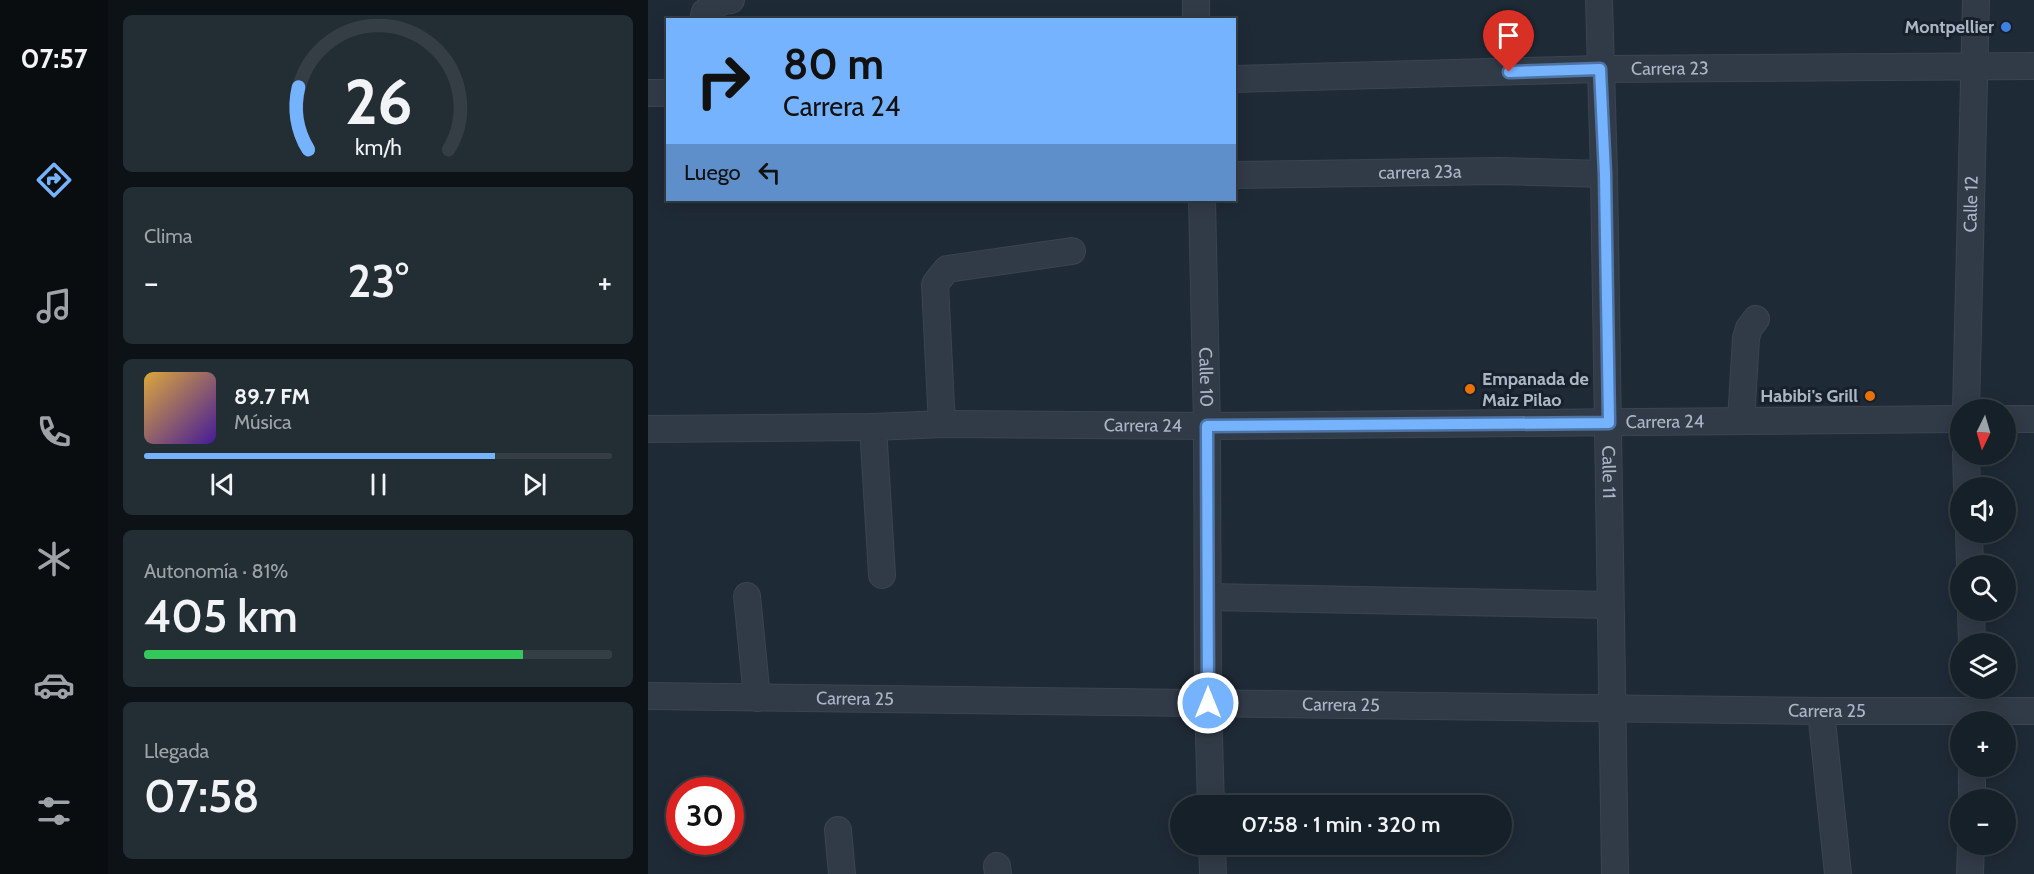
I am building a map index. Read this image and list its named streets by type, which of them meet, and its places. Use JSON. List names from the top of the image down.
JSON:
{
  "streets": {
    "street": [
      "Carrera 23",
      "carrera 23a",
      "Calle 12",
      "Calle 10",
      "Carrera 24",
      "Calle 11",
      "Carrera 25"
    ]
  },
  "crossings": [
    ["Carrera 23", "Calle 12"],
    ["Carrera 23", "Calle 11"],
    ["carrera 23a", "Calle 11"],
    ["Calle 10", "Carrera 24"],
    ["Calle 10", "Carrera 25"],
    ["Carrera 24", "Calle 11"],
    ["Calle 11", "Carrera 25"]
  ],
  "places": ["Montpellier", "Empanada de Maiz Pilao", "Habibi's Grill"],
  "north": "bottom",
  "page": {
    "tabs": "07:57",
    "turn": ["80 m", "Carrera 24"],
    "then": "Luego",
    "tile": [
      "Clima",
      ["Autonomía · 81%", "405 km"],
      ["Llegada", "07:58"]
    ],
    "heat": ["−", "23°", "+"],
    "song": ["89.7 FM", "Música"],
    "map_buttons": ["+", "−"],
    "limit": "30",
    "trip": "07:58 · 1 min · 320 m",
    "gauge": ["26", "km/h"]
  }
}
